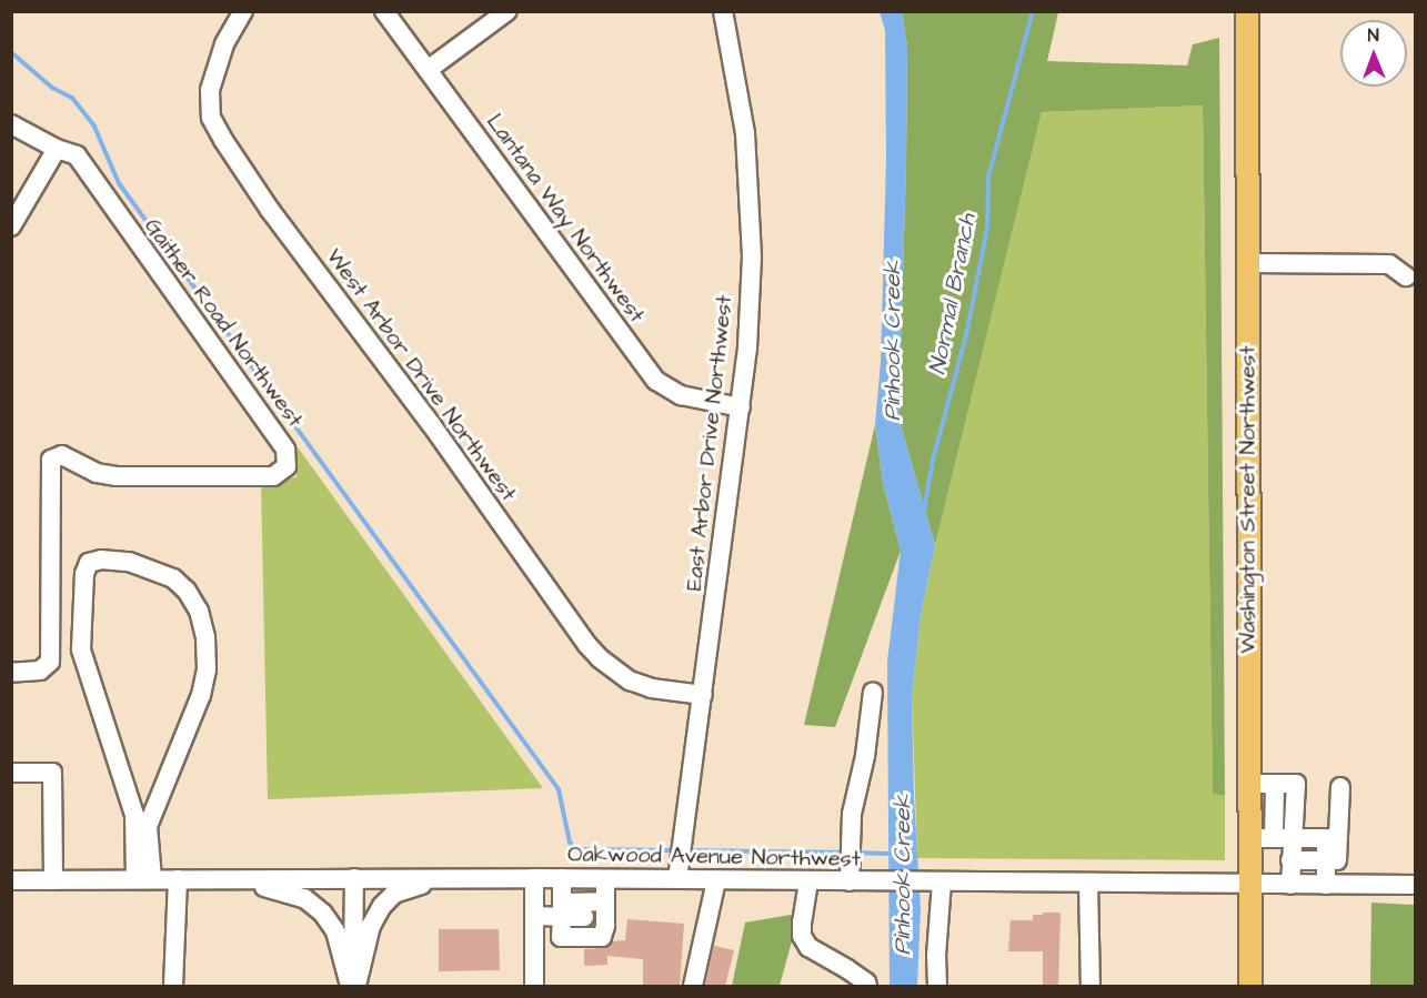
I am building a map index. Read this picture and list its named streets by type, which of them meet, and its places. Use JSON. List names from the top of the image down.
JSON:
{
  "streets": {
    "main road": ["Washington Street Northwest"],
    "street": [
      "Lantana Way Northwest",
      "Gaither Road Northwest",
      "West Arbor Drive Northwest",
      "East Arbor Drive Northwest",
      "Oakwood Avenue Northwest"
    ]
  },
  "crossings": [
    ["Lantana Way Northwest", "East Arbor Drive Northwest"],
    ["West Arbor Drive Northwest", "East Arbor Drive Northwest"],
    ["East Arbor Drive Northwest", "Oakwood Avenue Northwest"],
    ["Washington Street Northwest", "Oakwood Avenue Northwest"]
  ],
  "water": ["Normal Branch", "Pinhook Creek"],
  "north": "top"
}
